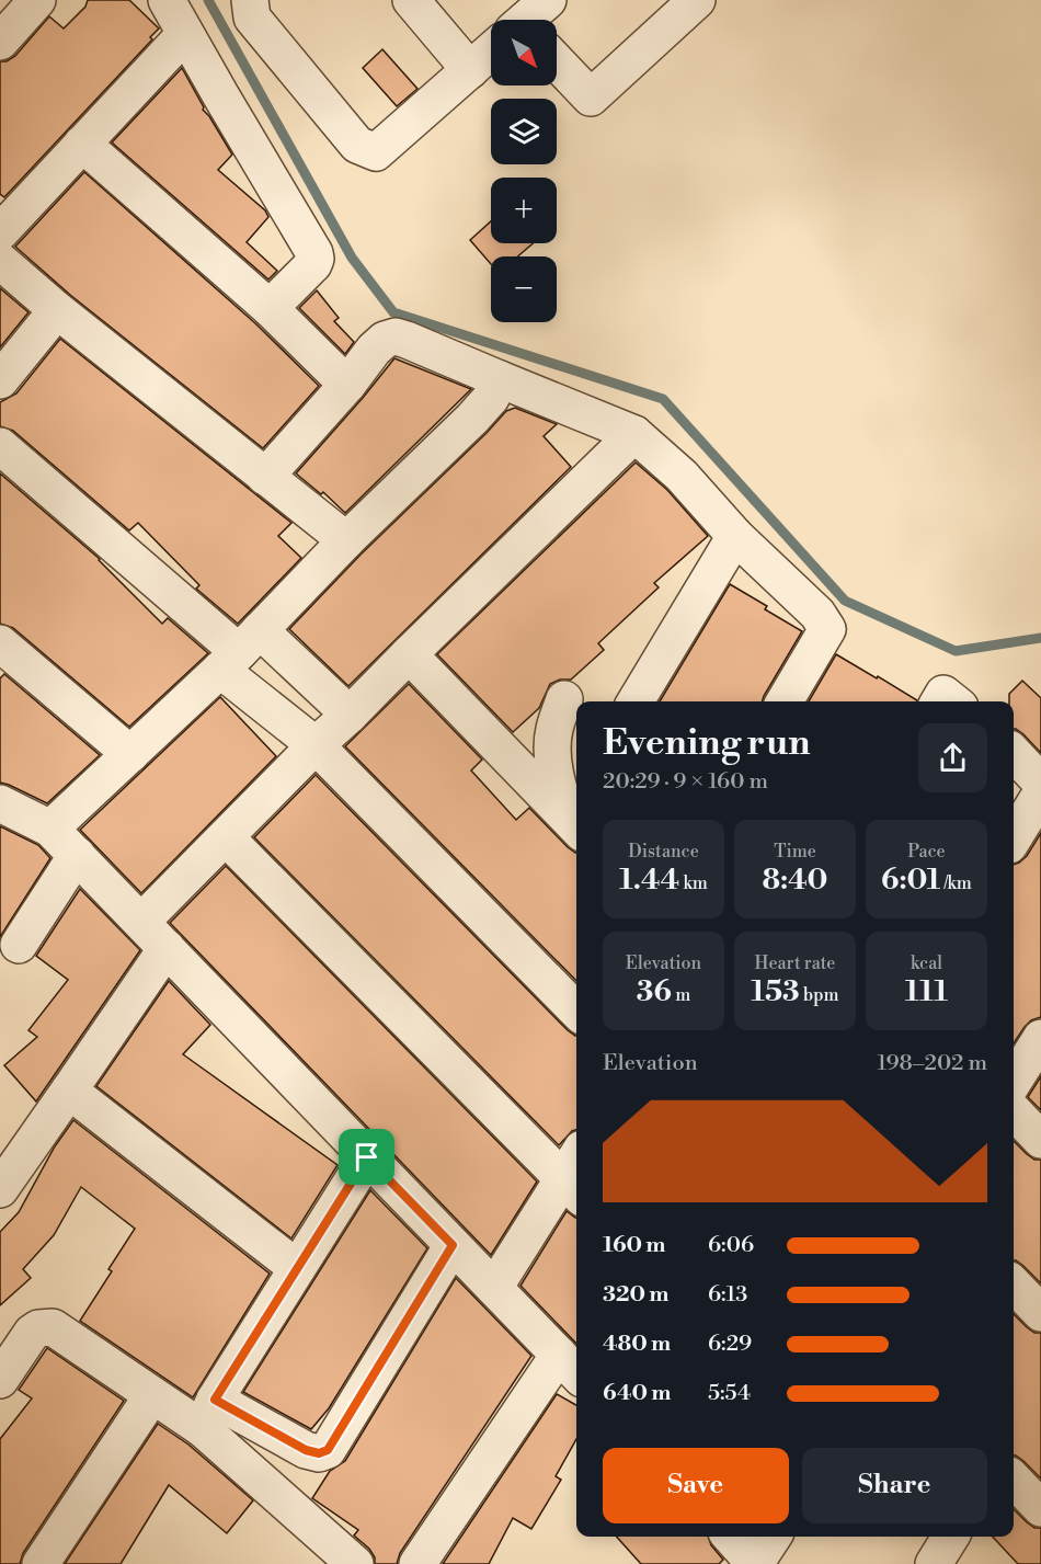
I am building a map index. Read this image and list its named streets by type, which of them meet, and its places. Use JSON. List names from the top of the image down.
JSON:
{
  "north": "bottom right",
  "page": {
    "map_buttons": ["+", "−"],
    "heading": ["Evening run", "20:29 · 9 × 160 m"],
    "stats": [
      ["Distance", "1.44 km"],
      ["Time", "8:40"],
      ["Pace", "6:01 /km"],
      ["Elevation", "36 m"],
      ["Heart rate", "153 bpm"],
      ["kcal", "111"]
    ],
    "chart": ["Elevation", "198–202 m"],
    "list": [
      {
        "name": "160 m",
        "note": "6:06"
      },
      {
        "name": "320 m",
        "note": "6:13"
      },
      {
        "name": "480 m",
        "note": "6:29"
      },
      {
        "name": "640 m",
        "note": "5:54"
      }
    ],
    "buttons": ["Save", "Share"]
  }
}
